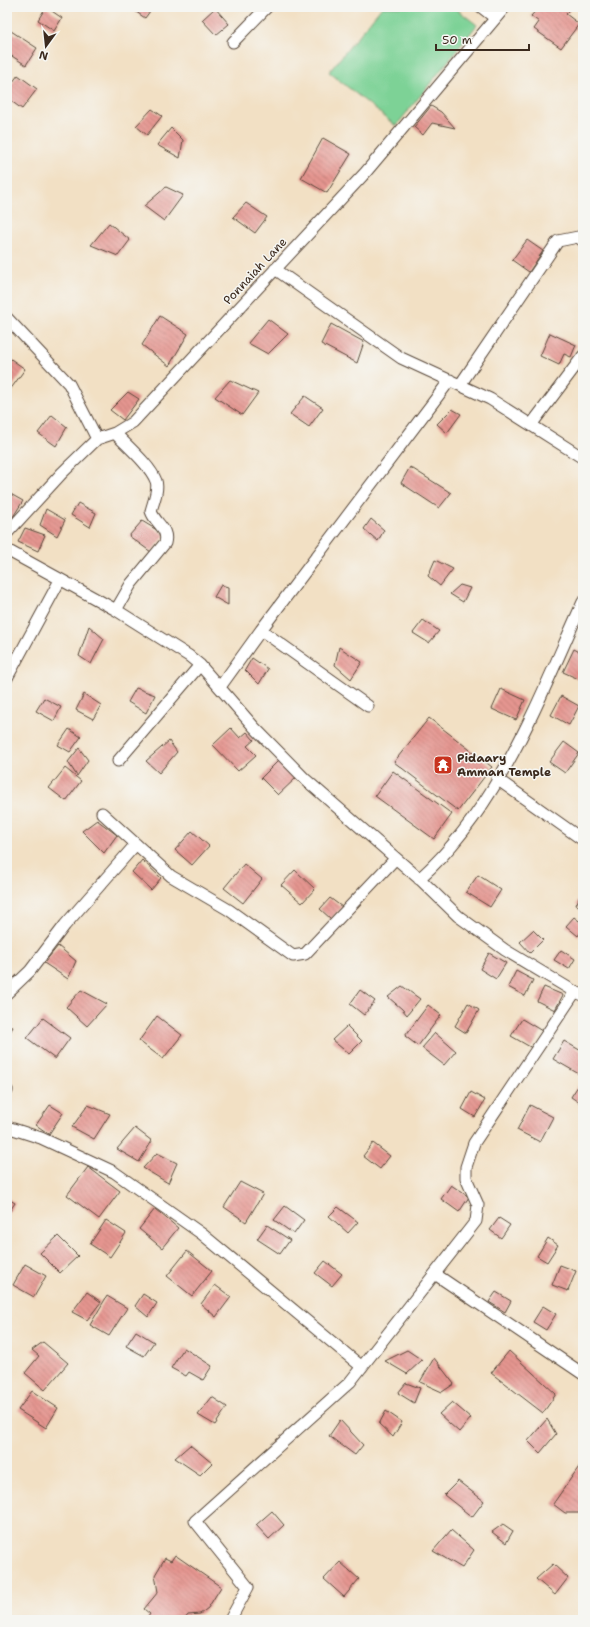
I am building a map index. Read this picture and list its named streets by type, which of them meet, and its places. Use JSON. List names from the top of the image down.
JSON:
{
  "streets": {
    "street": ["Ponnaiah Lane"]
  },
  "places": {
    "temple": ["Pidaary Amman Temple"]
  },
  "scale_bar": "50 m",
  "north": "bottom"
}
